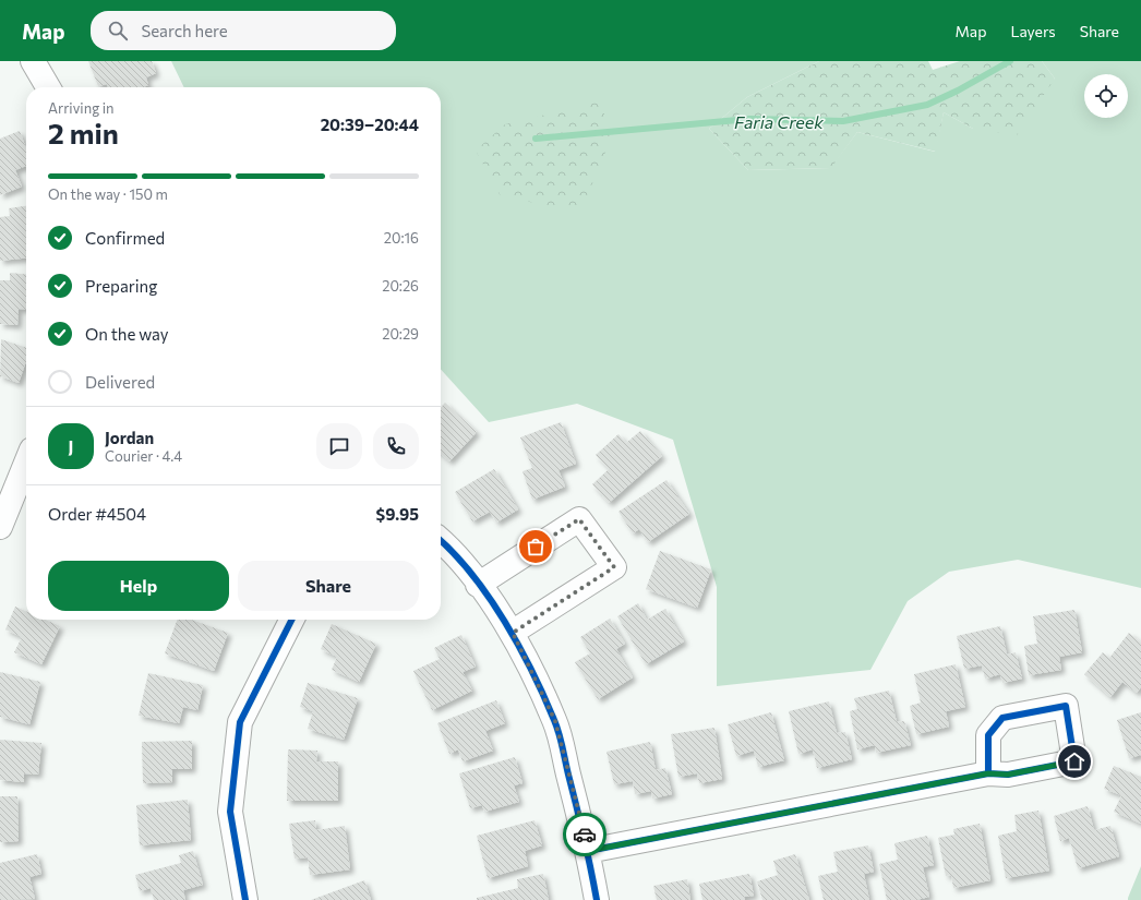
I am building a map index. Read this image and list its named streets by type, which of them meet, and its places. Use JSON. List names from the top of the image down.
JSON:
{
  "water": ["Faria Creek"],
  "page": {
    "header": "Map",
    "search": "Search here",
    "nav": ["Map", "Layers", "Share"],
    "heading": ["2 min", "Arriving in", "20:39–20:44"],
    "panel": [
      "Jordan",
      "Courier · 4.4",
      "Order #4504",
      "$9.95"
    ],
    "bar": "On the way · 150 m",
    "list": [
      ["Confirmed", "20:16"],
      ["Preparing", "20:26"],
      ["On the way", "20:29"],
      "Delivered"
    ],
    "round": "J",
    "buttons": ["Help", "Share"]
  }
}
